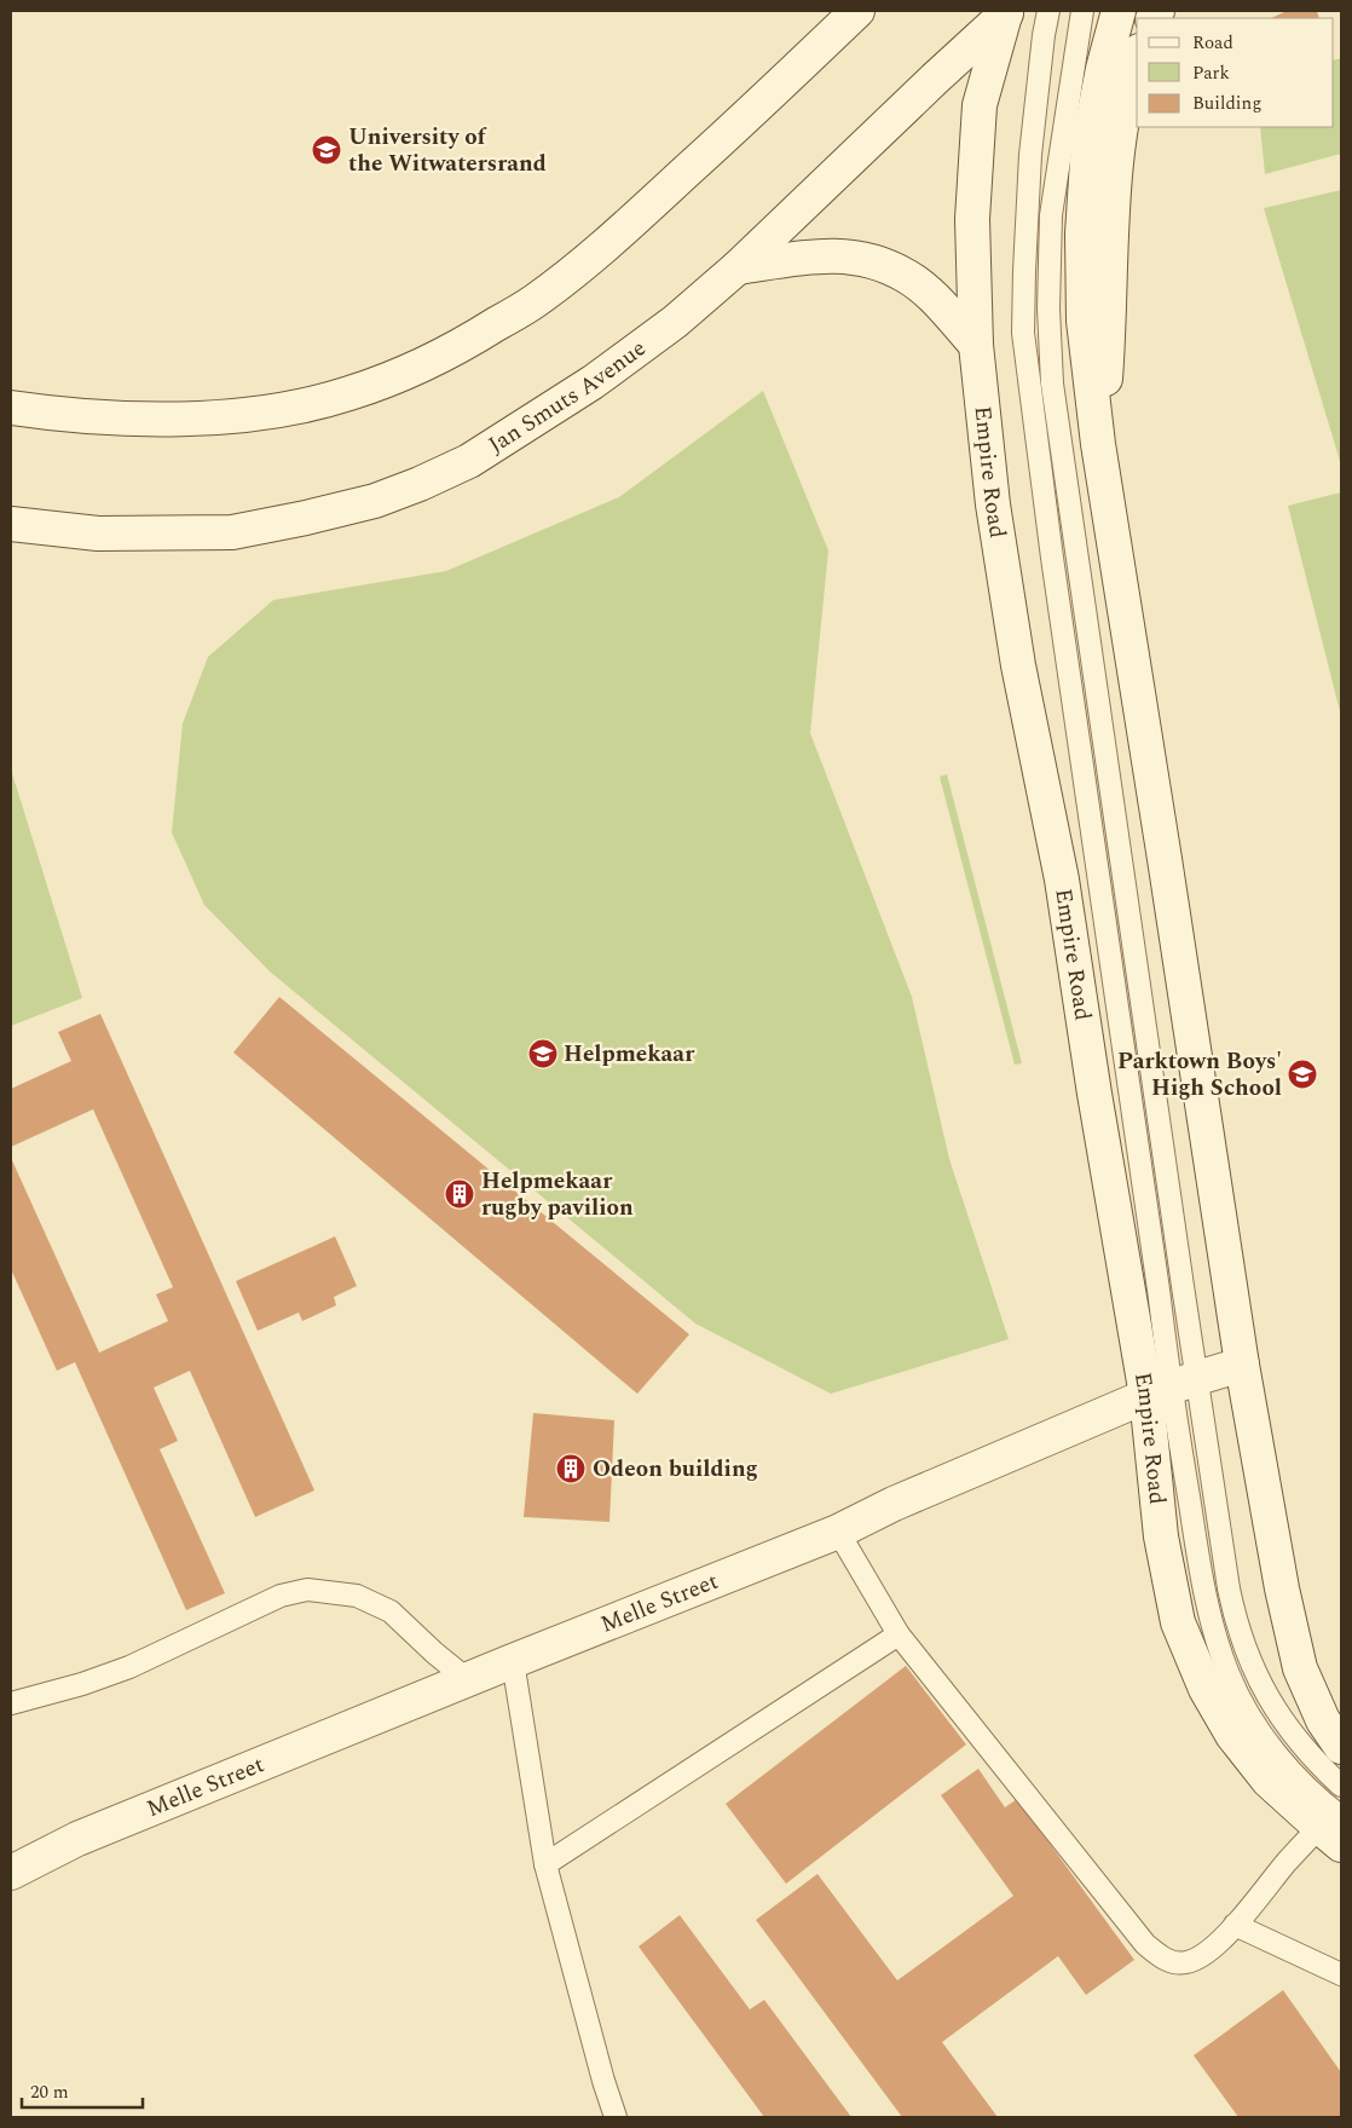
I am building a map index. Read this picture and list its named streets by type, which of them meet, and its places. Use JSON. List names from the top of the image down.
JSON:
{
  "streets": {
    "main road": ["Jan Smuts Avenue", "Empire Road", "Melle Street"]
  },
  "crossings": [
    ["Jan Smuts Avenue", "Empire Road"],
    ["Empire Road", "Melle Street"]
  ],
  "places": {
    "school or university": ["University of the Witwatersrand", "Helpmekaar", "Parktown Boys' High School"],
    "building": ["Helpmekaar rugby pavilion", "Odeon building"]
  },
  "legend": ["Road", "Park", "Building"],
  "scale_bar": "20 m"
}
